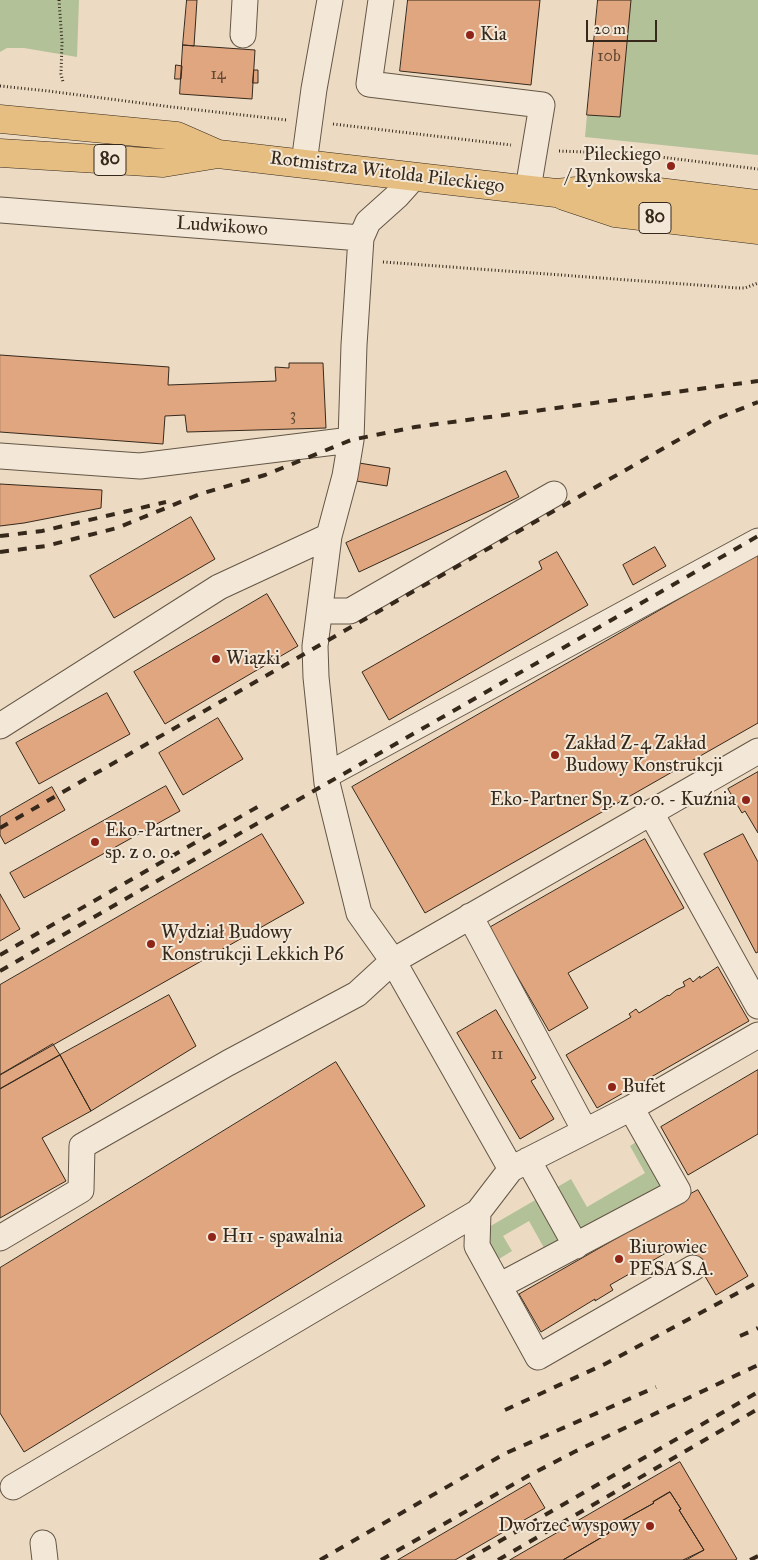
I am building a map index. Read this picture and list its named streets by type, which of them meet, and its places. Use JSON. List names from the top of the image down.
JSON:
{
  "streets": {
    "main road": ["80", "Rotmistrza Witolda Pileckiego"],
    "street": ["Ludwikowo"]
  },
  "places": [
    "Kia",
    "Pileckiego / Rynkowska",
    "Wiązki",
    "Zakład Z-4 Zakład Budowy Konstrukcji",
    "Eko-Partner Sp. z o. o. - Kuźnia",
    "Eko-Partner sp. z o. o.",
    "Wydział Budowy Konstrukcji Lekkich P6",
    "Bufet",
    "H11 - spawalnia",
    "Biurowiec PESA S.A.",
    "Dworzec wyspowy"
  ],
  "house_numbers": [
    "10b",
    "14",
    "3",
    "11"
  ],
  "scale_bar": "20 m"
}
